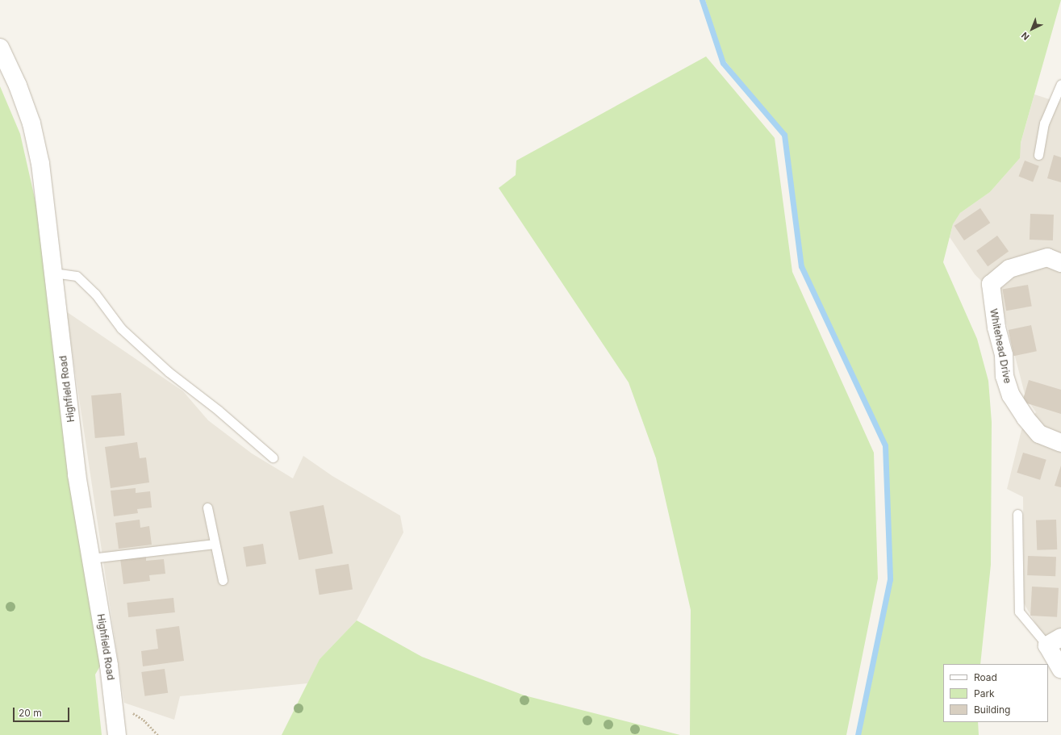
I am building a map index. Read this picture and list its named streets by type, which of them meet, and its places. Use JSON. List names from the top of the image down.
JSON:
{
  "streets": {
    "street": ["Whitehead Drive", "Highfield Road"]
  },
  "legend": ["Road", "Park", "Building"],
  "scale_bar": "20 m",
  "north": "bottom left"
}
